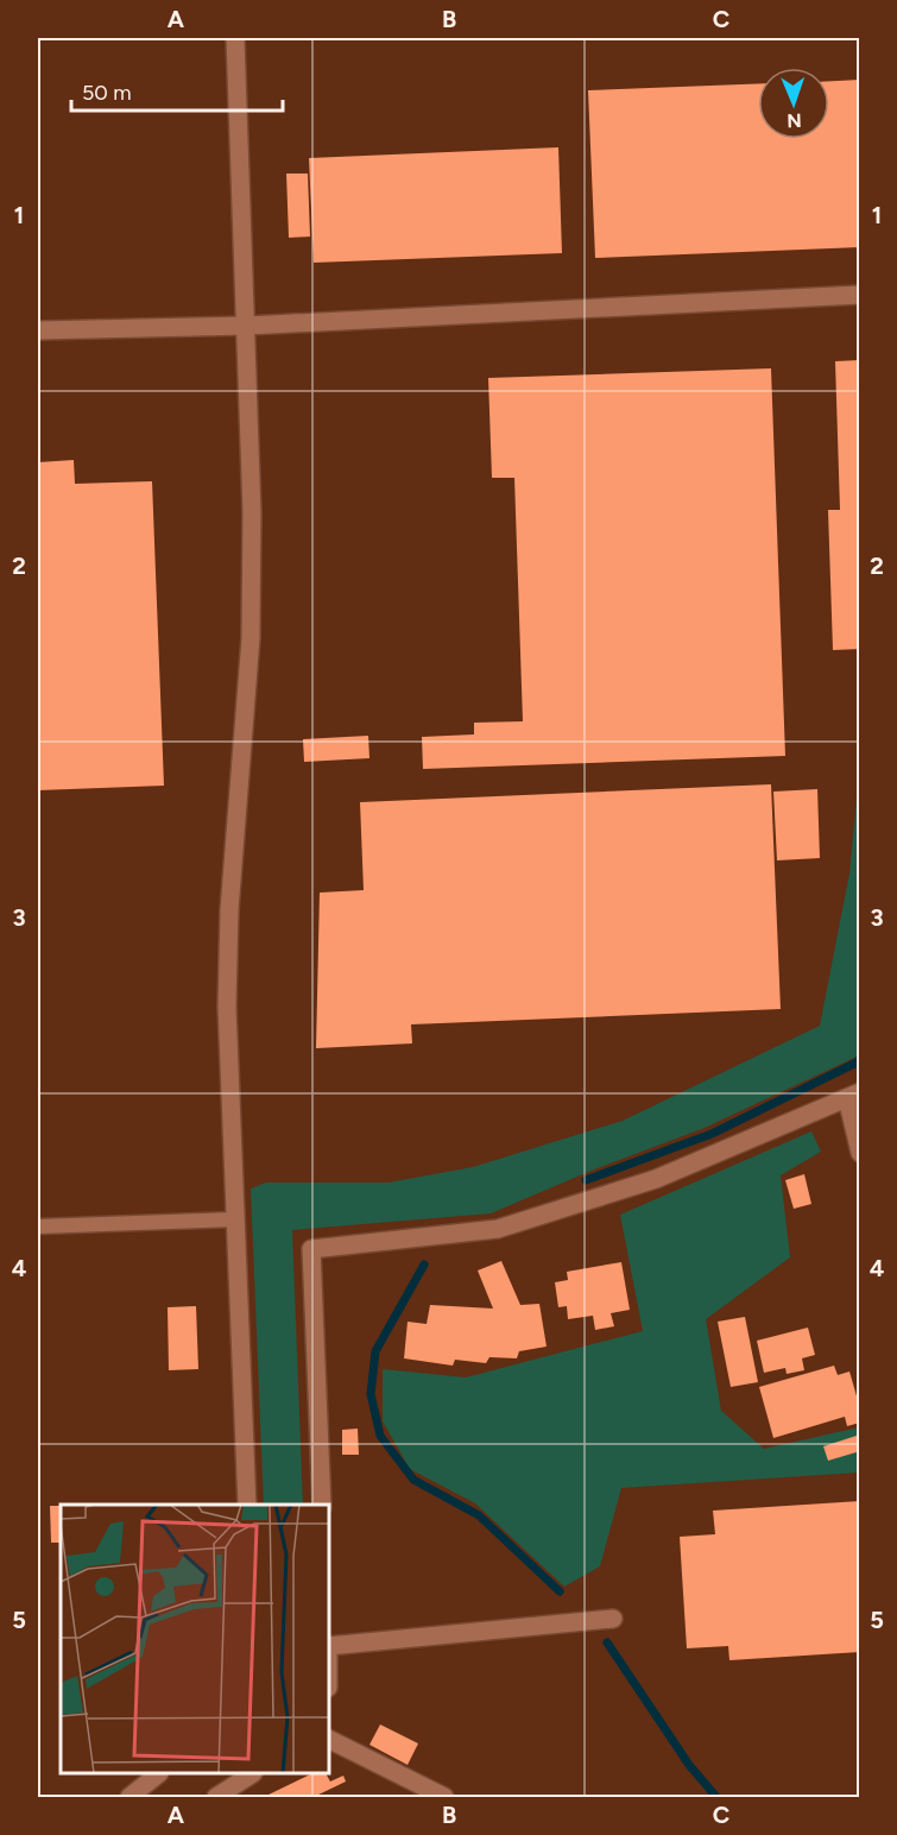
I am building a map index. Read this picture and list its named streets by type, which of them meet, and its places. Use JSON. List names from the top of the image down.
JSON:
{
  "scale_bar": "50 m",
  "north": "bottom",
  "grid": {
    "columns": ["A", "B", "C"],
    "rows": [
      "1",
      "2",
      "3",
      "4",
      "5"
    ]
  }
}
